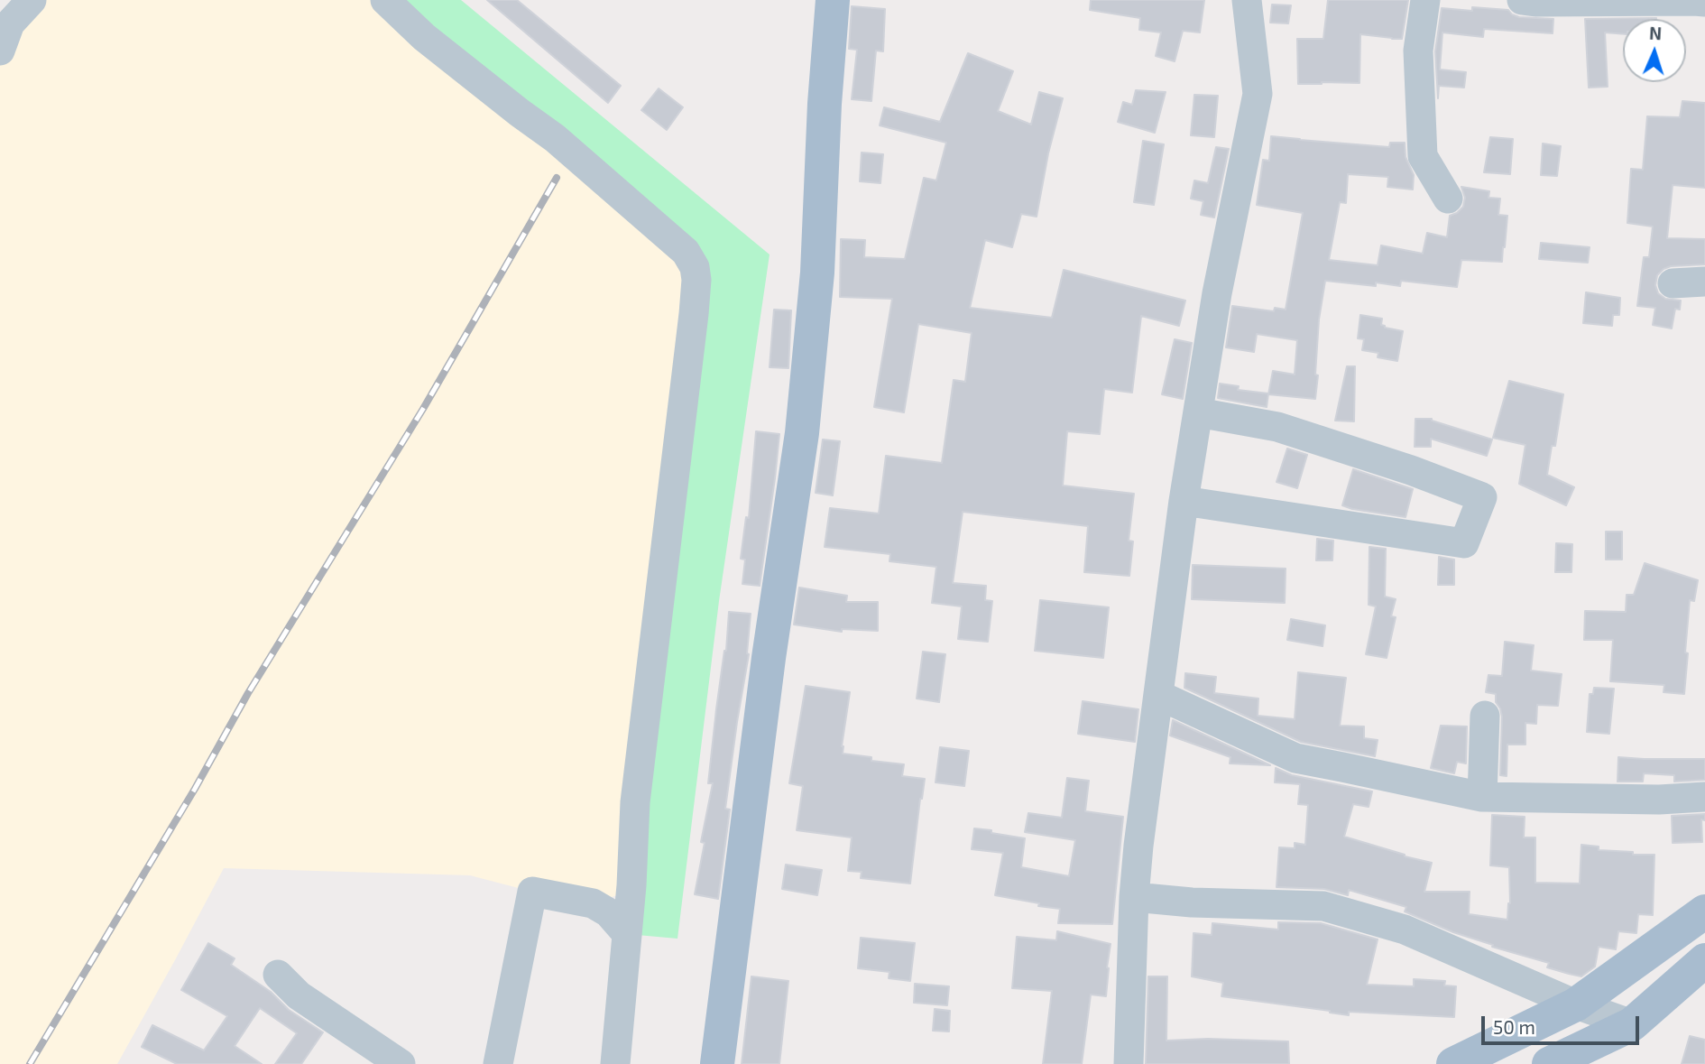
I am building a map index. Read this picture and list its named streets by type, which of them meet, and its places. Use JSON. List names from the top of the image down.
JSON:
{
  "scale_bar": "50 m",
  "north": "top"
}
